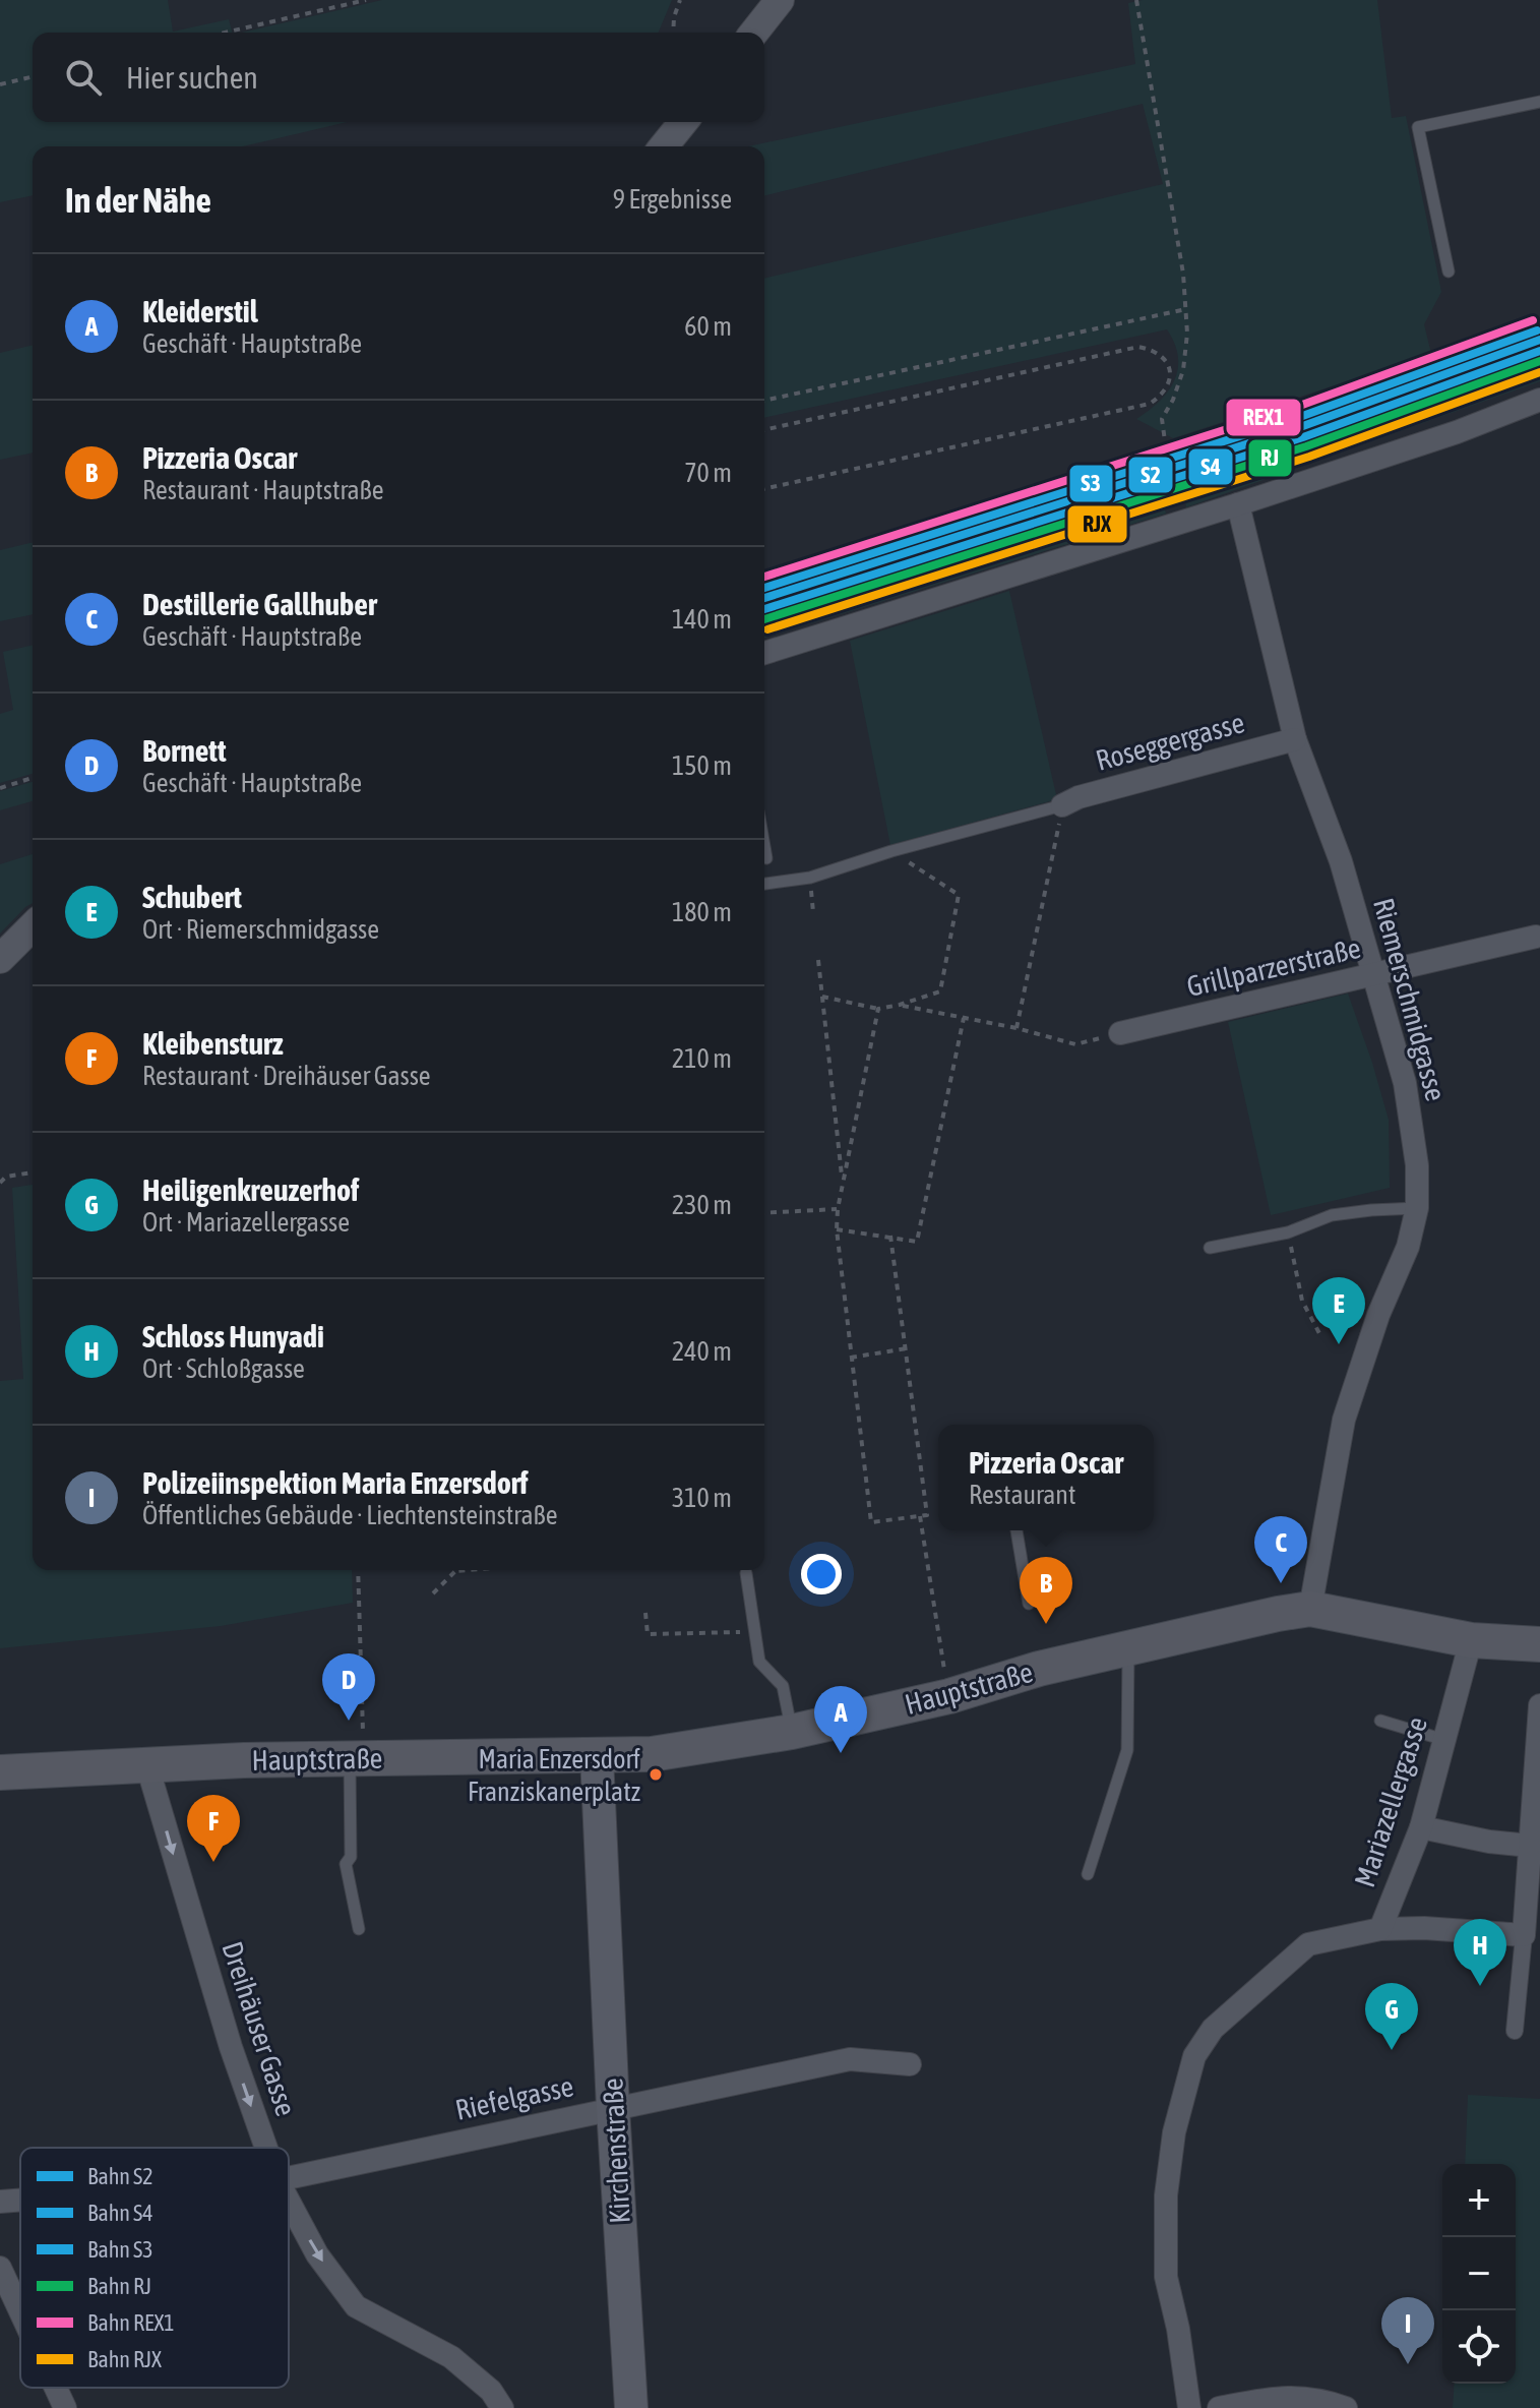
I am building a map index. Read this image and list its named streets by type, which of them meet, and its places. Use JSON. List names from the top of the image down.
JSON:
{
  "streets": {
    "main road": ["Hauptstraße", "Kirchenstraße"],
    "street": [
      "Roseggergasse",
      "Grillparzerstraße",
      "Riemerschmidgasse",
      "Mariazellergasse",
      "Dreihäuser Gasse",
      "Riefelgasse"
    ]
  },
  "crossings": [
    ["Roseggergasse", "Riemerschmidgasse"],
    ["Grillparzerstraße", "Riemerschmidgasse"],
    ["Riemerschmidgasse", "Hauptstraße"],
    ["Hauptstraße", "Mariazellergasse"],
    ["Hauptstraße", "Dreihäuser Gasse"],
    ["Hauptstraße", "Kirchenstraße"],
    ["Riefelgasse", "Kirchenstraße"]
  ],
  "one_way": ["Dreihäuser Gasse"],
  "places": ["Maria Enzersdorf Franziskanerplatz"],
  "lines": [
    "rail line REX1",
    "rail line S3",
    "rail line S2",
    "rail line S4",
    "rail line RJ",
    "rail line RJX"
  ],
  "legend": [
    "Bahn S2",
    "Bahn S4",
    "Bahn S3",
    "Bahn RJ",
    "Bahn REX1",
    "Bahn RJX"
  ],
  "page": {
    "search": "Hier suchen",
    "heading": ["In der Nähe", "9 Ergebnisse"],
    "list": [
      {
        "mark": "A",
        "name": "Kleiderstil",
        "note": "Geschäft · Hauptstraße",
        "value": "60 m"
      },
      {
        "mark": "B",
        "name": "Pizzeria Oscar",
        "note": "Restaurant · Hauptstraße",
        "value": "70 m"
      },
      {
        "mark": "C",
        "name": "Destillerie Gallhuber",
        "note": "Geschäft · Hauptstraße",
        "value": "140 m"
      },
      {
        "mark": "D",
        "name": "Bornett",
        "note": "Geschäft · Hauptstraße",
        "value": "150 m"
      },
      {
        "mark": "E",
        "name": "Schubert",
        "note": "Ort · Riemerschmidgasse",
        "value": "180 m"
      },
      {
        "mark": "F",
        "name": "Kleibensturz",
        "note": "Restaurant · Dreihäuser Gasse",
        "value": "210 m"
      },
      {
        "mark": "G",
        "name": "Heiligenkreuzerhof",
        "note": "Ort · Mariazellergasse",
        "value": "230 m"
      },
      {
        "mark": "H",
        "name": "Schloss Hunyadi",
        "note": "Ort · Schloßgasse",
        "value": "240 m"
      },
      {
        "mark": "I",
        "name": "Polizeiinspektion Maria Enzersdorf",
        "note": "Öffentliches Gebäude · Liechtensteinstraße",
        "value": "310 m"
      }
    ],
    "pins": [
      "E",
      "C",
      "B",
      "D",
      "A",
      "F",
      "H",
      "G",
      "I"
    ],
    "popup": ["Pizzeria Oscar", "Restaurant"],
    "map_buttons": ["+", "−"]
  }
}
